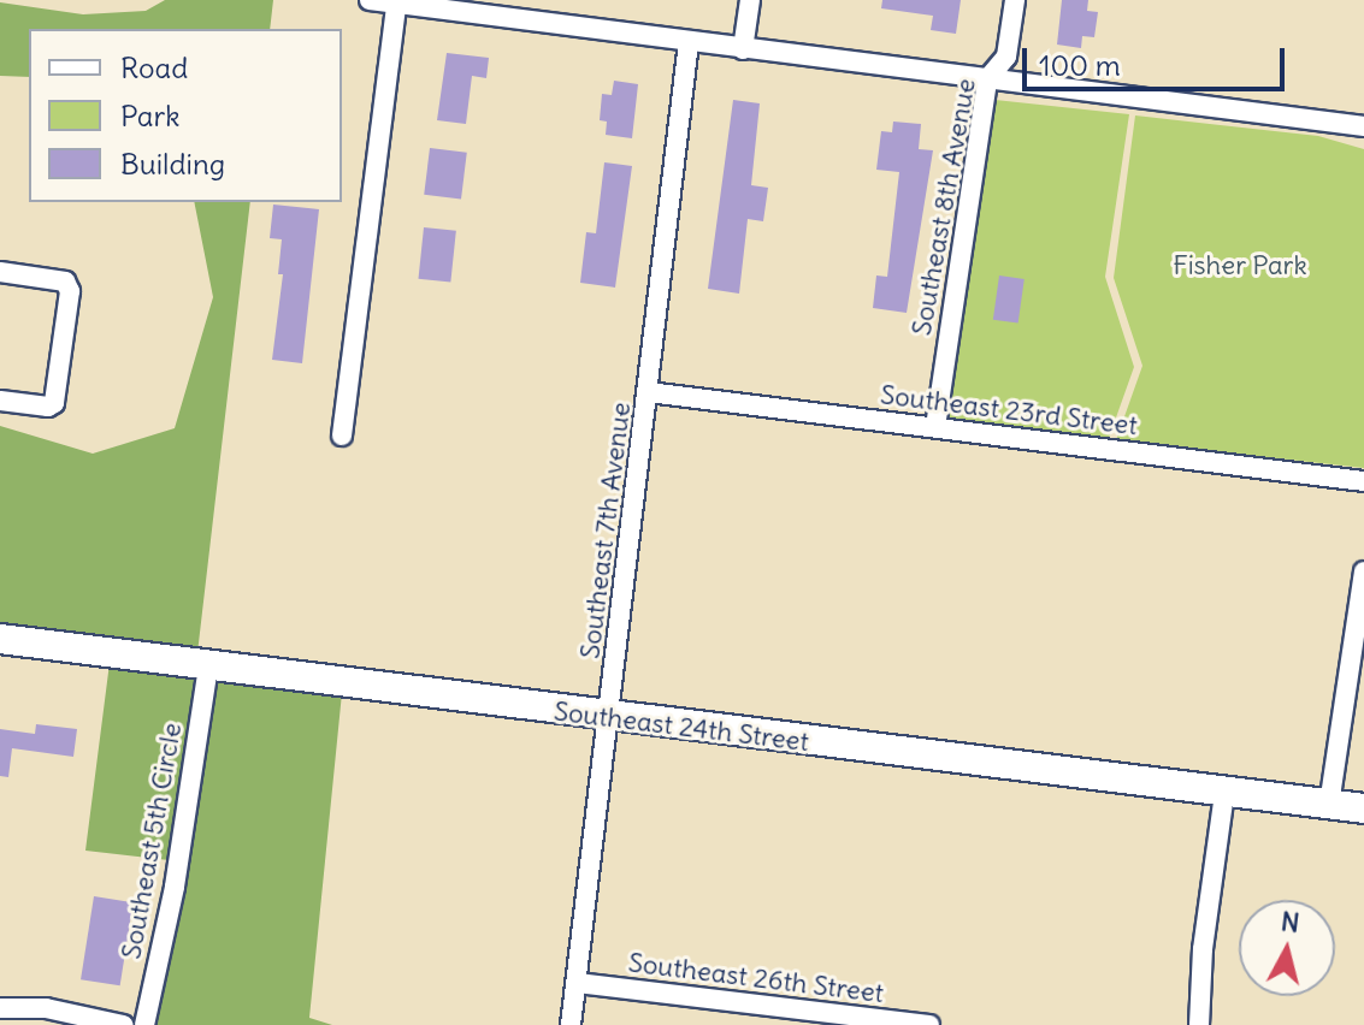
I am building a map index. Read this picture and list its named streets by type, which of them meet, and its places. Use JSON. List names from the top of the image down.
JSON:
{
  "streets": {
    "street": [
      "Southeast 8th Avenue",
      "Southeast 23rd Street",
      "Southeast 7th Avenue",
      "Southeast 24th Street",
      "Southeast 5th Circle",
      "Southeast 26th Street"
    ]
  },
  "crossings": [
    ["Southeast 8th Avenue", "Southeast 23rd Street"],
    ["Southeast 23rd Street", "Southeast 7th Avenue"],
    ["Southeast 7th Avenue", "Southeast 24th Street"],
    ["Southeast 7th Avenue", "Southeast 26th Street"],
    ["Southeast 24th Street", "Southeast 5th Circle"]
  ],
  "parks": ["Fisher Park"],
  "legend": ["Road", "Park", "Building"],
  "scale_bar": "100 m",
  "north": "top"
}
